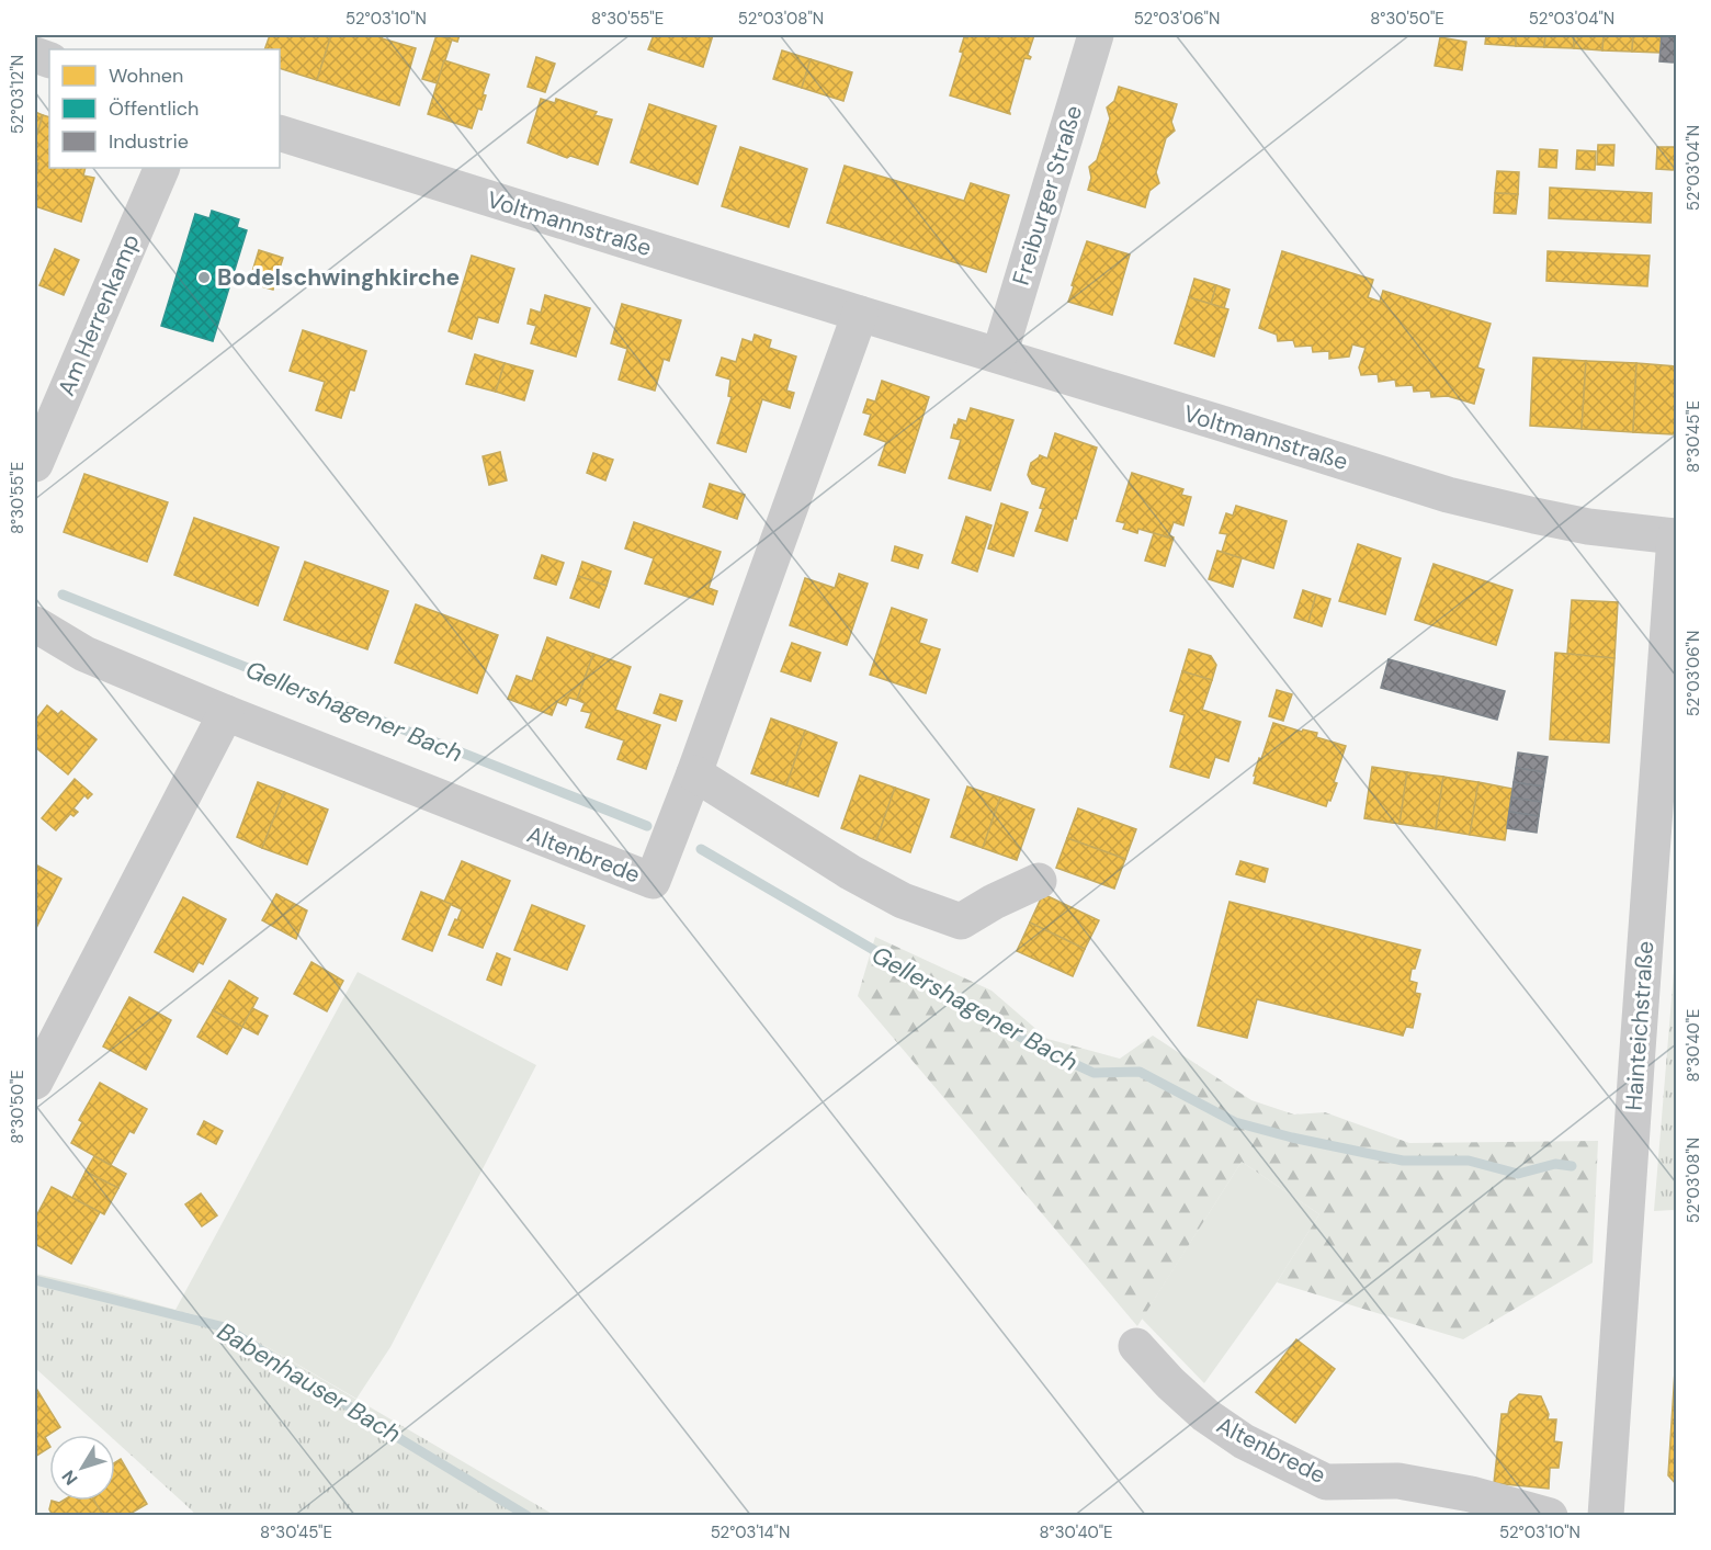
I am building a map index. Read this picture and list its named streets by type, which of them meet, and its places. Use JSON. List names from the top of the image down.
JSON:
{
  "streets": {
    "street": [
      "Freiburger Straße",
      "Voltmannstraße",
      "Am Herrenkamp",
      "Altenbrede",
      "Hainteichstraße"
    ]
  },
  "crossings": [
    ["Freiburger Straße", "Voltmannstraße"],
    ["Voltmannstraße", "Hainteichstraße"]
  ],
  "water": ["Gellershagener Bach", "Babenhauser Bach"],
  "places": ["Bodelschwinghkirche"],
  "legend": ["Wohnen", "Öffentlich", "Industrie"],
  "north": "bottom left",
  "coordinates": [
    "52°03'10\"N",
    "8°30'55\"E",
    "52°03'08\"N",
    "52°03'06\"N",
    "8°30'50\"E",
    "52°03'04\"N",
    "52°03'12\"N",
    "8°30'45\"E",
    "8°30'40\"E",
    "52°03'14\"N"
  ]
}
